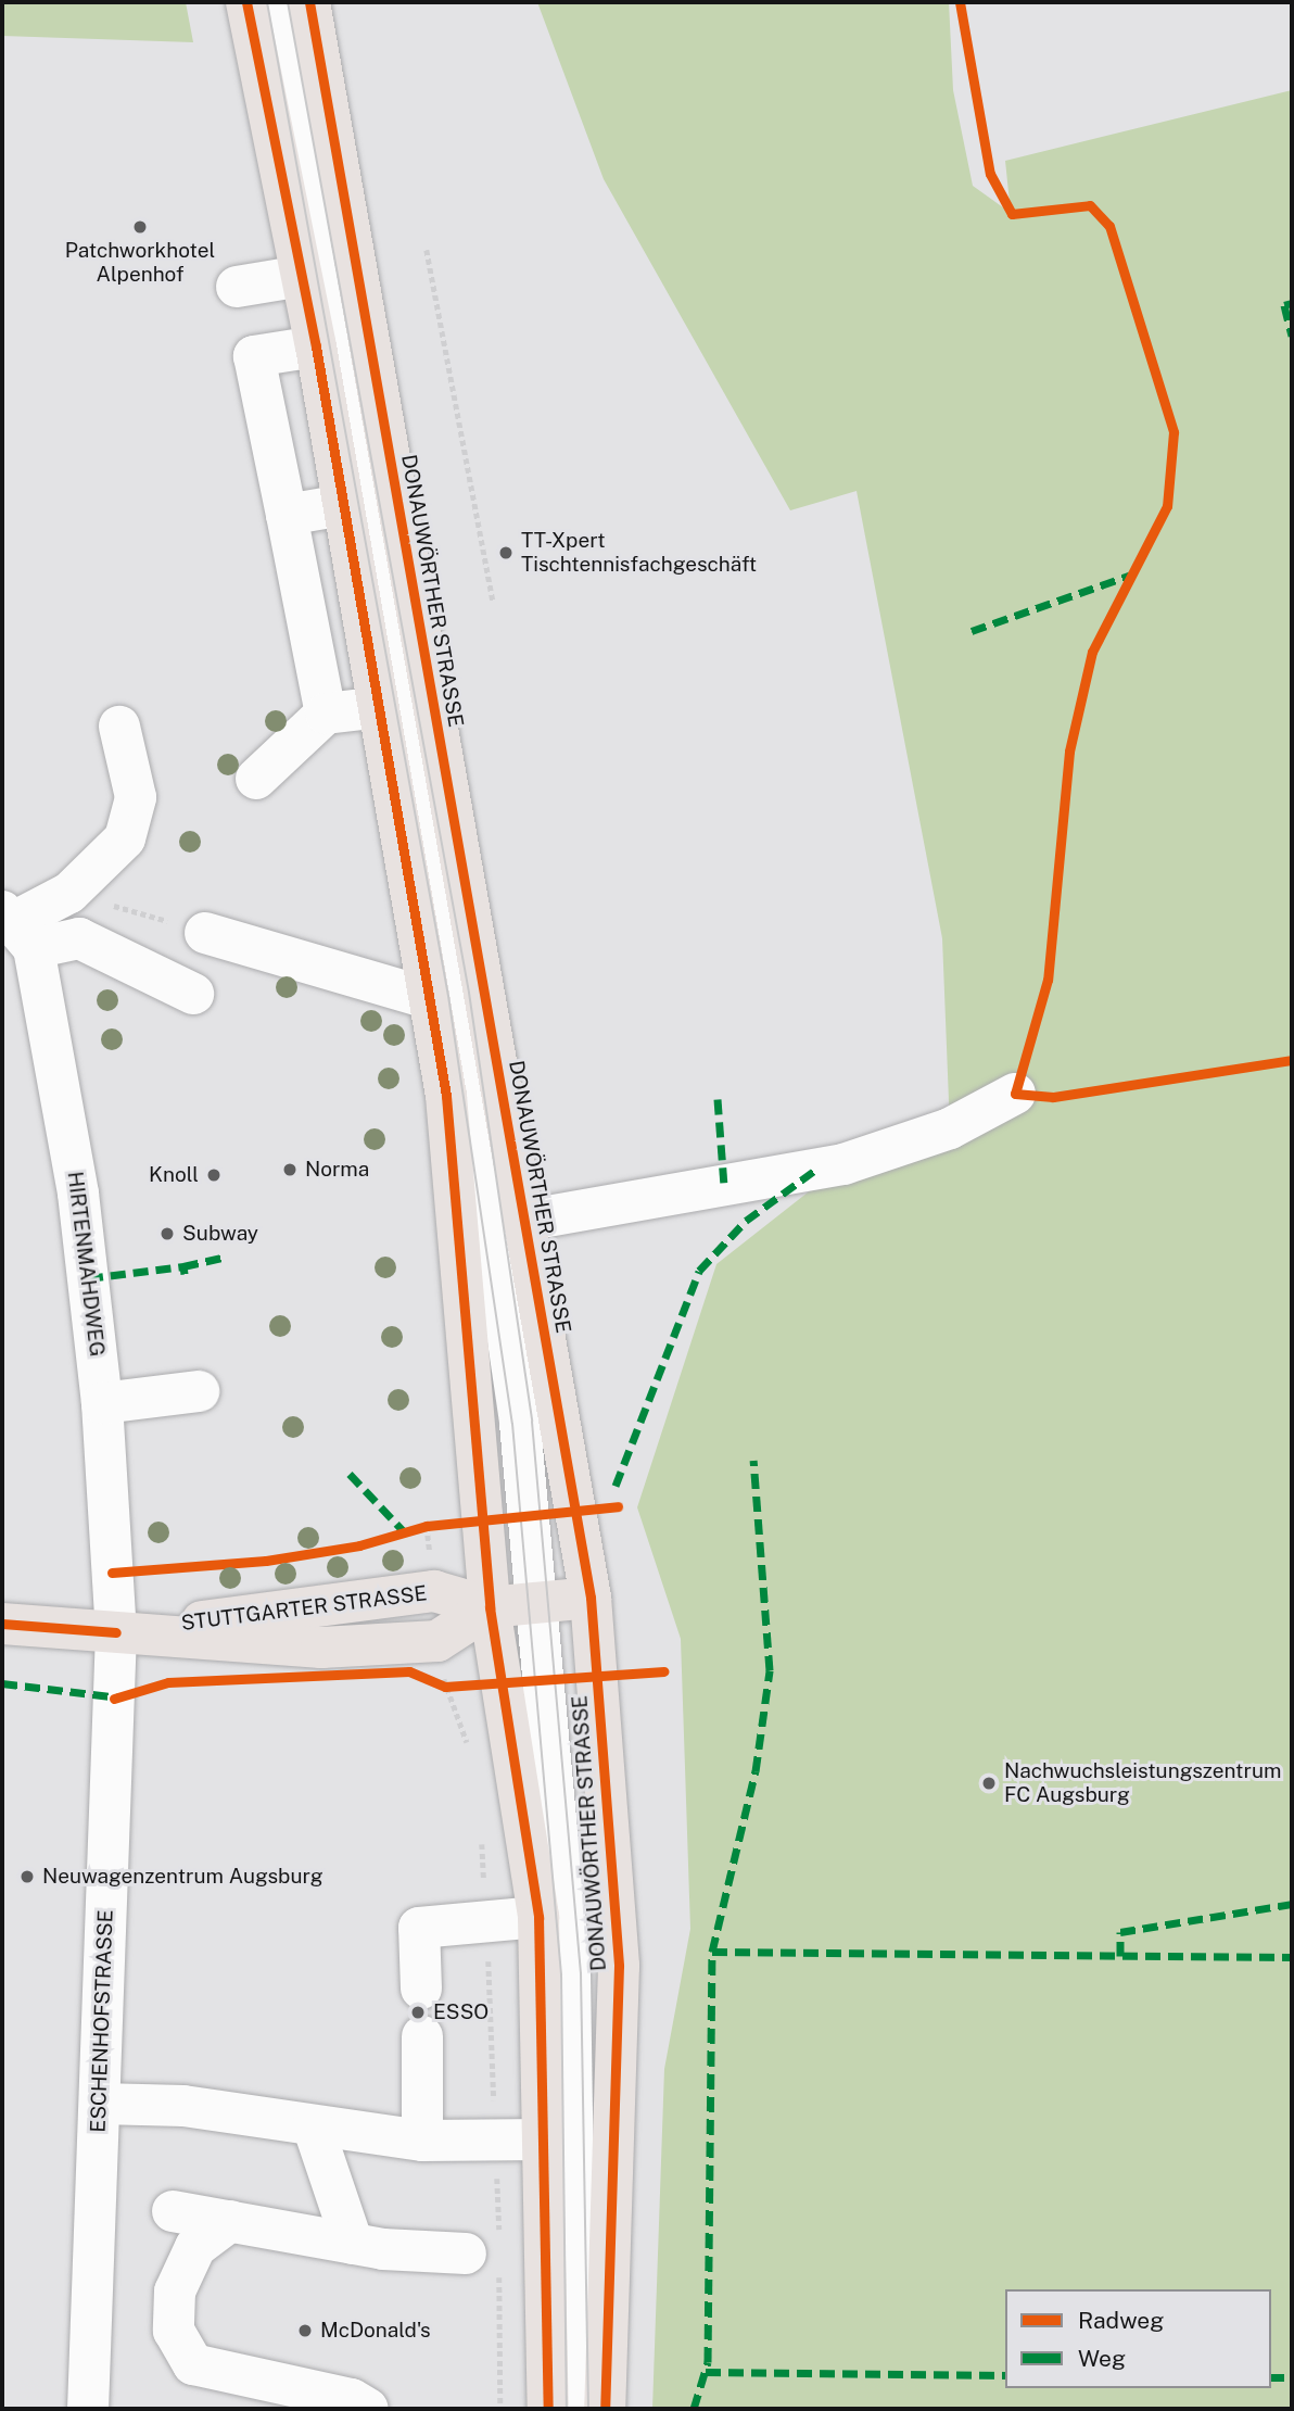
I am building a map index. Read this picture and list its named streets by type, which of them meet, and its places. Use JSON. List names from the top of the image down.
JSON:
{
  "streets": {
    "main road": ["DONAUWÖRTHER STRASSE", "STUTTGARTER STRASSE"],
    "street": ["HIRTENMAHDWEG", "ESCHENHOFSTRASSE"]
  },
  "crossings": [
    ["DONAUWÖRTHER STRASSE", "STUTTGARTER STRASSE"],
    ["HIRTENMAHDWEG", "STUTTGARTER STRASSE"],
    ["HIRTENMAHDWEG", "ESCHENHOFSTRASSE"],
    ["STUTTGARTER STRASSE", "ESCHENHOFSTRASSE"]
  ],
  "places": [
    "Patchworkhotel Alpenhof",
    "TT-Xpert Tischtennisfachgeschäft",
    "Norma",
    "Knoll",
    "Subway",
    "Nachwuchsleistungszentrum FC Augsburg",
    "Neuwagenzentrum Augsburg",
    "ESSO",
    "McDonald's"
  ],
  "legend": ["Radweg", "Weg"]
}
